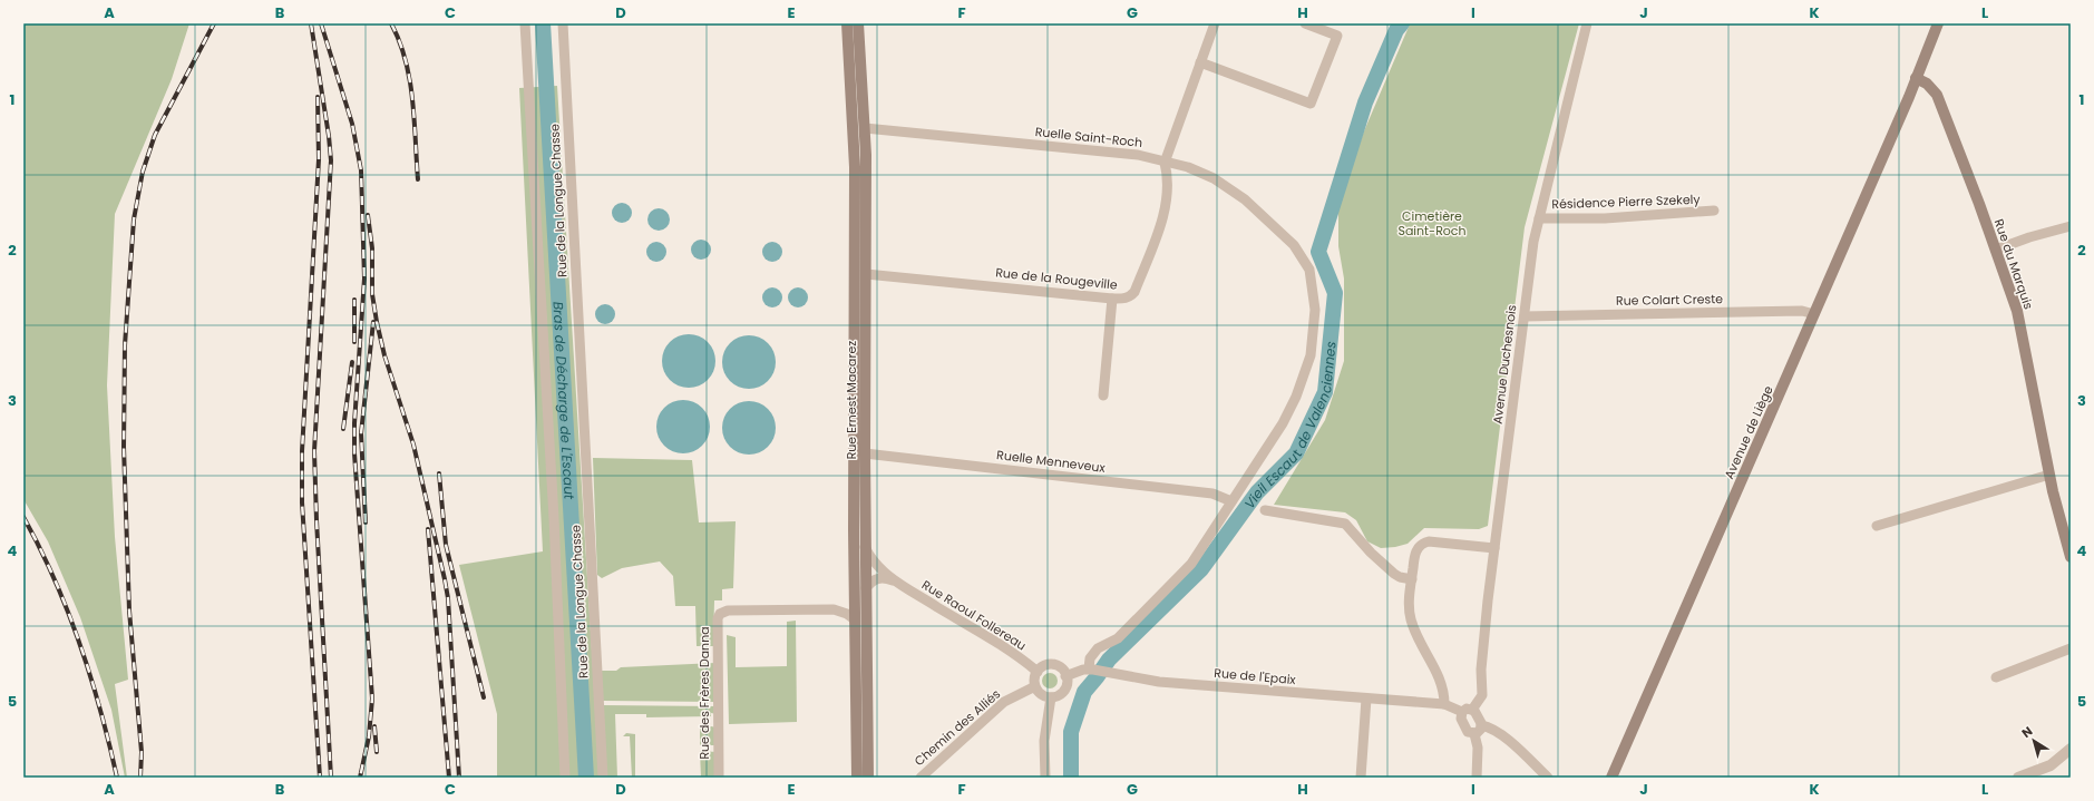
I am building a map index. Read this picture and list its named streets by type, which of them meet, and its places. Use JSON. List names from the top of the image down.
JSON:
{
  "streets": {
    "main road": ["Rue du Marquis", "Rue Ernest Macarez", "Avenue de Liège"],
    "street": [
      "Ruelle Saint-Roch",
      "Rue de la Longue Chasse",
      "Résidence Pierre Szekely",
      "Rue de la Rougeville",
      "Rue Colart Creste",
      "Avenue Duchesnois",
      "Ruelle Menneveux",
      "Rue Raoul Follereau",
      "Rue de l'Epaix",
      "Rue des Frères Danna",
      "Chemin des Alliés"
    ]
  },
  "crossings": [
    ["Ruelle Saint-Roch", "Rue de la Rougeville"],
    ["Ruelle Saint-Roch", "Rue Ernest Macarez"],
    ["Ruelle Saint-Roch", "Ruelle Menneveux"],
    ["Ruelle Saint-Roch", "Rue de l'Epaix"],
    ["Résidence Pierre Szekely", "Avenue Duchesnois"],
    ["Rue du Marquis", "Avenue de Liège"],
    ["Rue de la Rougeville", "Rue Ernest Macarez"],
    ["Rue Colart Creste", "Avenue Duchesnois"],
    ["Rue Colart Creste", "Avenue de Liège"],
    ["Rue Ernest Macarez", "Ruelle Menneveux"],
    ["Rue Ernest Macarez", "Rue Raoul Follereau"],
    ["Rue Ernest Macarez", "Rue des Frères Danna"],
    ["Rue Raoul Follereau", "Chemin des Alliés"]
  ],
  "water": ["Bras de Décharge de L'Escaut", "Vieil Escaut de Valenciennes"],
  "parks": ["Cimetière Saint-Roch"],
  "north": "top left",
  "grid": {
    "columns": [
      "A",
      "B",
      "C",
      "D",
      "E",
      "F",
      "G",
      "H",
      "I",
      "J",
      "K",
      "L"
    ],
    "rows": [
      "1",
      "2",
      "3",
      "4",
      "5"
    ]
  }
}
